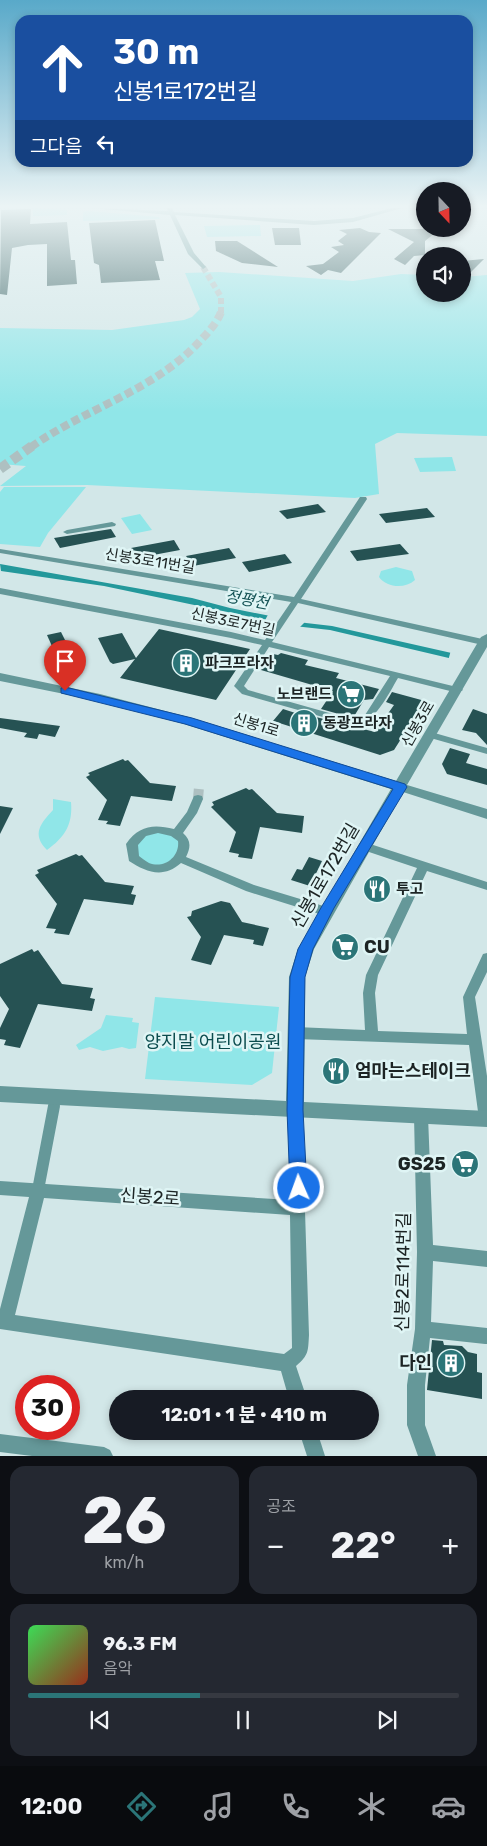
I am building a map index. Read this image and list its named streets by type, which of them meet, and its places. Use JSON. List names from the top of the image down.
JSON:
{
  "streets": {
    "street": [
      "신봉3로11번길",
      "신봉3로7번길",
      "신봉3로",
      "신봉1로",
      "신봉1로172번길",
      "신봉2로",
      "신봉2로114번길"
    ]
  },
  "crossings": [
    ["신봉3로11번길", "신봉3로"],
    ["신봉3로7번길", "신봉3로"],
    ["신봉3로", "신봉1로"],
    ["신봉3로", "신봉1로172번길"],
    ["신봉1로", "신봉1로172번길"]
  ],
  "water": ["정평천"],
  "parks": ["양지말 어린이공원"],
  "places": {
    "building": ["파크프라자", "동광프라자", "다인"],
    "supermarket": ["노브랜드", "CU", "GS25"],
    "restaurant": ["투고", "엄마는스테이크"]
  },
  "north": "bottom",
  "page": {
    "turn": ["30 m", "신봉1로172번길"],
    "then": "그다음",
    "limit": "30",
    "trip": "12:01 · 1 분 · 410 m",
    "tile": [
      ["26", "km/h"],
      "공조"
    ],
    "heat": ["−", "22°", "+"],
    "song": ["96.3 FM", "음악"],
    "tabs": "12:00"
  }
}
